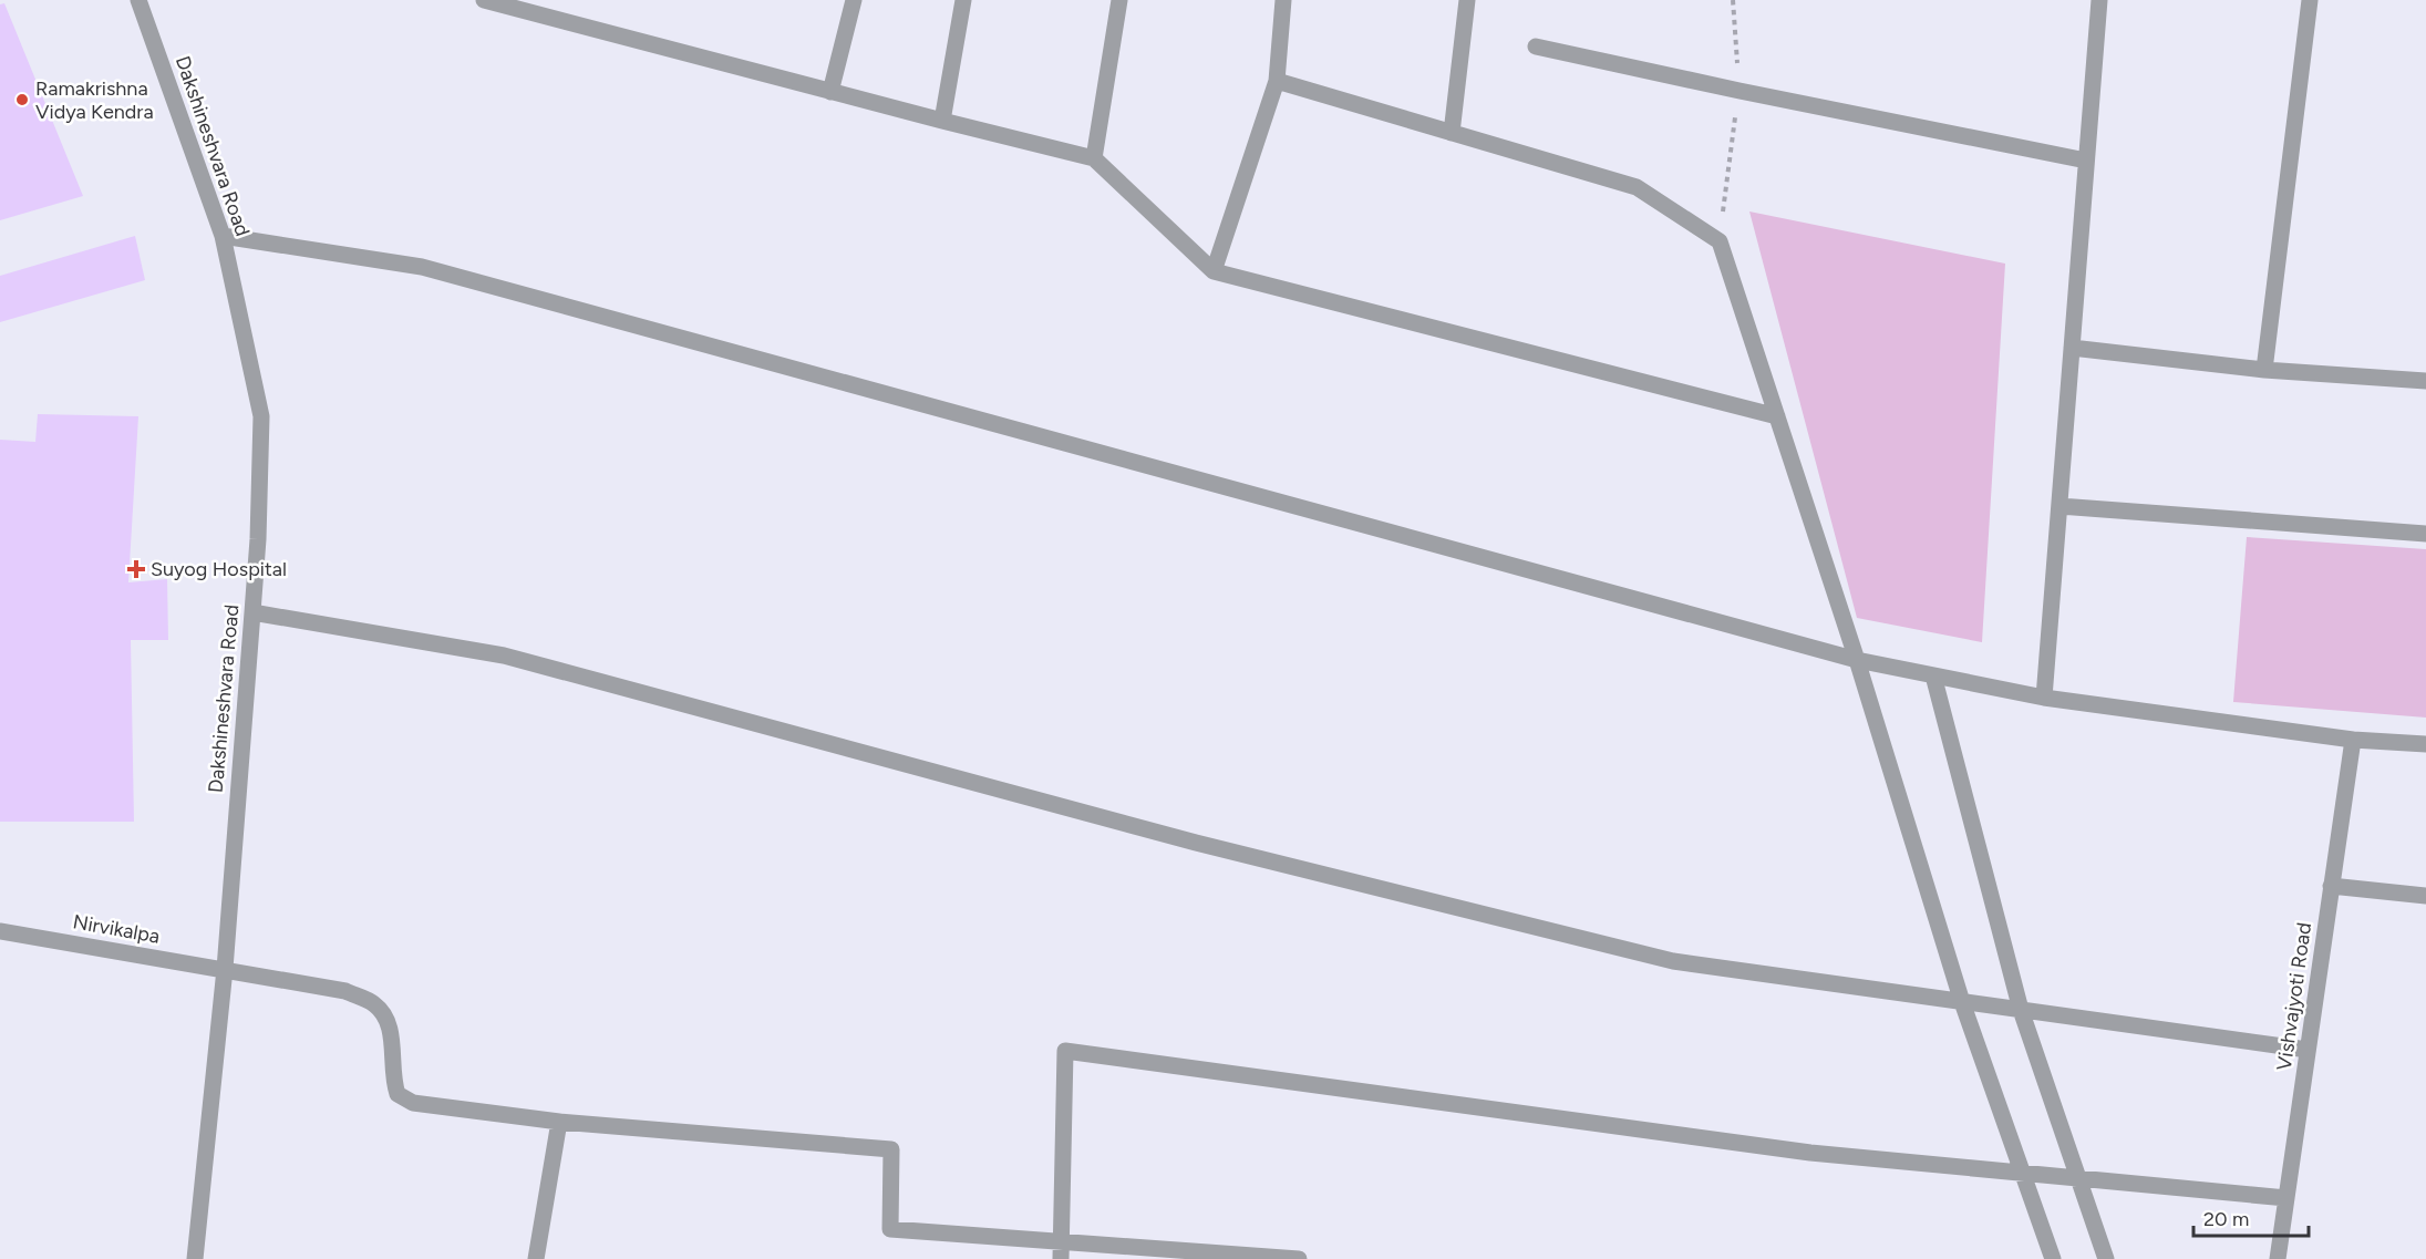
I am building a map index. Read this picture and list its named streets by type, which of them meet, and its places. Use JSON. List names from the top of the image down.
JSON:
{
  "streets": {
    "street": ["Dakshineshvara Road", "Nirvikalpa", "Vishvajyoti Road"]
  },
  "crossings": [
    ["Dakshineshvara Road", "Nirvikalpa"]
  ],
  "places": {
    "other": ["Ramakrishna Vidya Kendra"],
    "health": ["Suyog Hospital"]
  },
  "scale_bar": "20 m"
}
